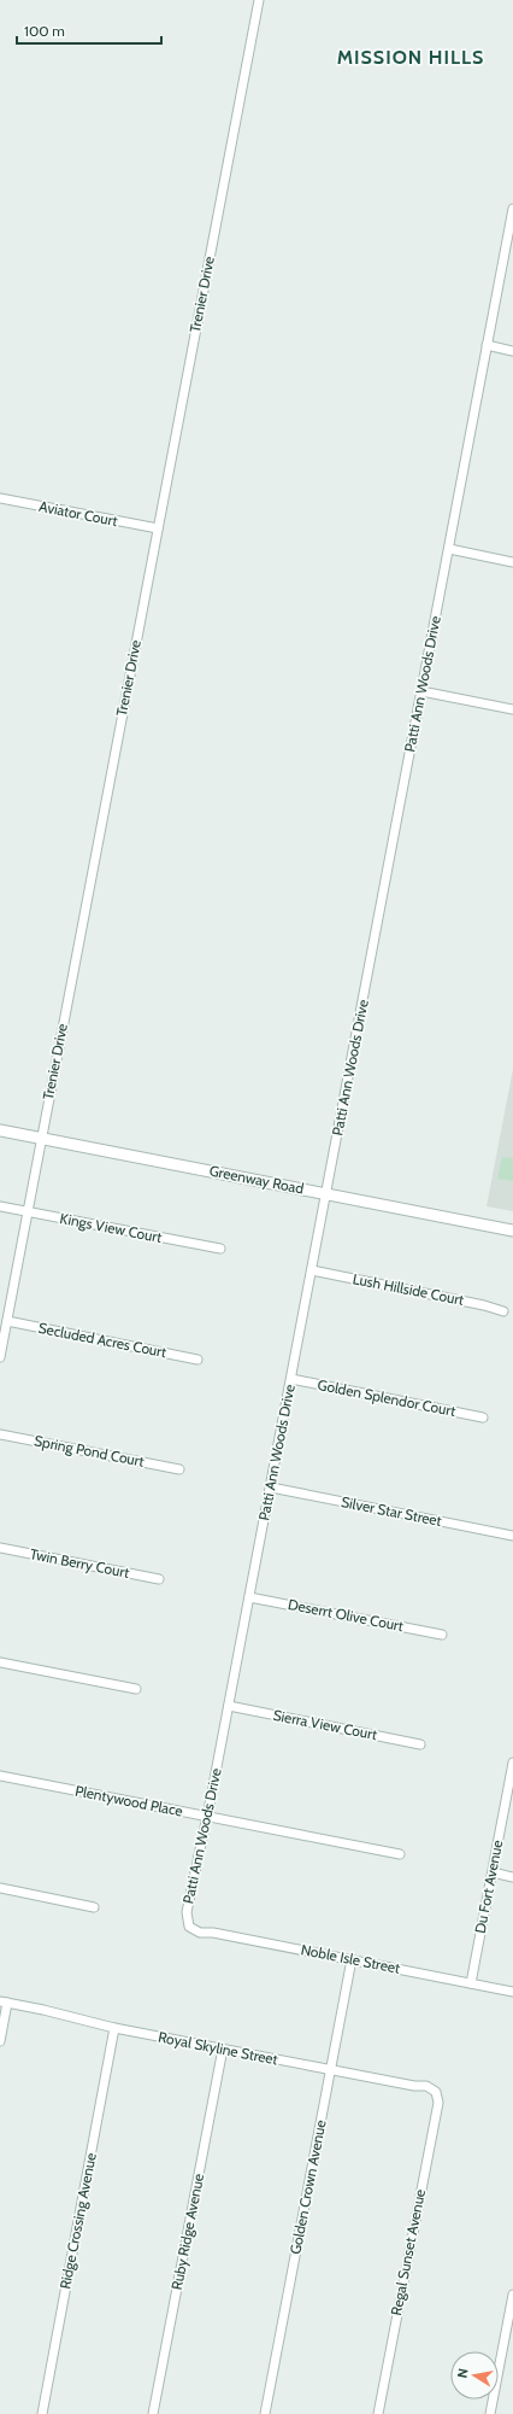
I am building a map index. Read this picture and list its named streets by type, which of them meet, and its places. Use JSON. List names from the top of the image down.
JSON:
{
  "streets": {
    "street": [
      "Trenier Drive",
      "Aviator Court",
      "Patti Ann Woods Drive",
      "Greenway Road",
      "Kings View Court",
      "Lush Hillside Court",
      "Secluded Acres Court",
      "Golden Splendor Court",
      "Spring Pond Court",
      "Silver Star Street",
      "Twin Berry Court",
      "Deserrt Olive Court",
      "Sierra View Court",
      "Plentywood Place",
      "Du Fort Avenue",
      "Noble Isle Street",
      "Royal Skyline Street",
      "Golden Crown Avenue",
      "Ridge Crossing Avenue",
      "Ruby Ridge Avenue",
      "Regal Sunset Avenue"
    ]
  },
  "crossings": [
    ["Trenier Drive", "Aviator Court"],
    ["Trenier Drive", "Greenway Road"],
    ["Trenier Drive", "Kings View Court"],
    ["Trenier Drive", "Secluded Acres Court"],
    ["Patti Ann Woods Drive", "Greenway Road"],
    ["Patti Ann Woods Drive", "Lush Hillside Court"],
    ["Patti Ann Woods Drive", "Golden Splendor Court"],
    ["Patti Ann Woods Drive", "Silver Star Street"],
    ["Patti Ann Woods Drive", "Deserrt Olive Court"],
    ["Patti Ann Woods Drive", "Sierra View Court"],
    ["Patti Ann Woods Drive", "Plentywood Place"],
    ["Patti Ann Woods Drive", "Noble Isle Street"],
    ["Du Fort Avenue", "Noble Isle Street"],
    ["Noble Isle Street", "Golden Crown Avenue"],
    ["Royal Skyline Street", "Golden Crown Avenue"],
    ["Royal Skyline Street", "Ridge Crossing Avenue"],
    ["Royal Skyline Street", "Ruby Ridge Avenue"],
    ["Royal Skyline Street", "Regal Sunset Avenue"]
  ],
  "districts": ["MISSION HILLS"],
  "scale_bar": "100 m",
  "north": "left"
}
